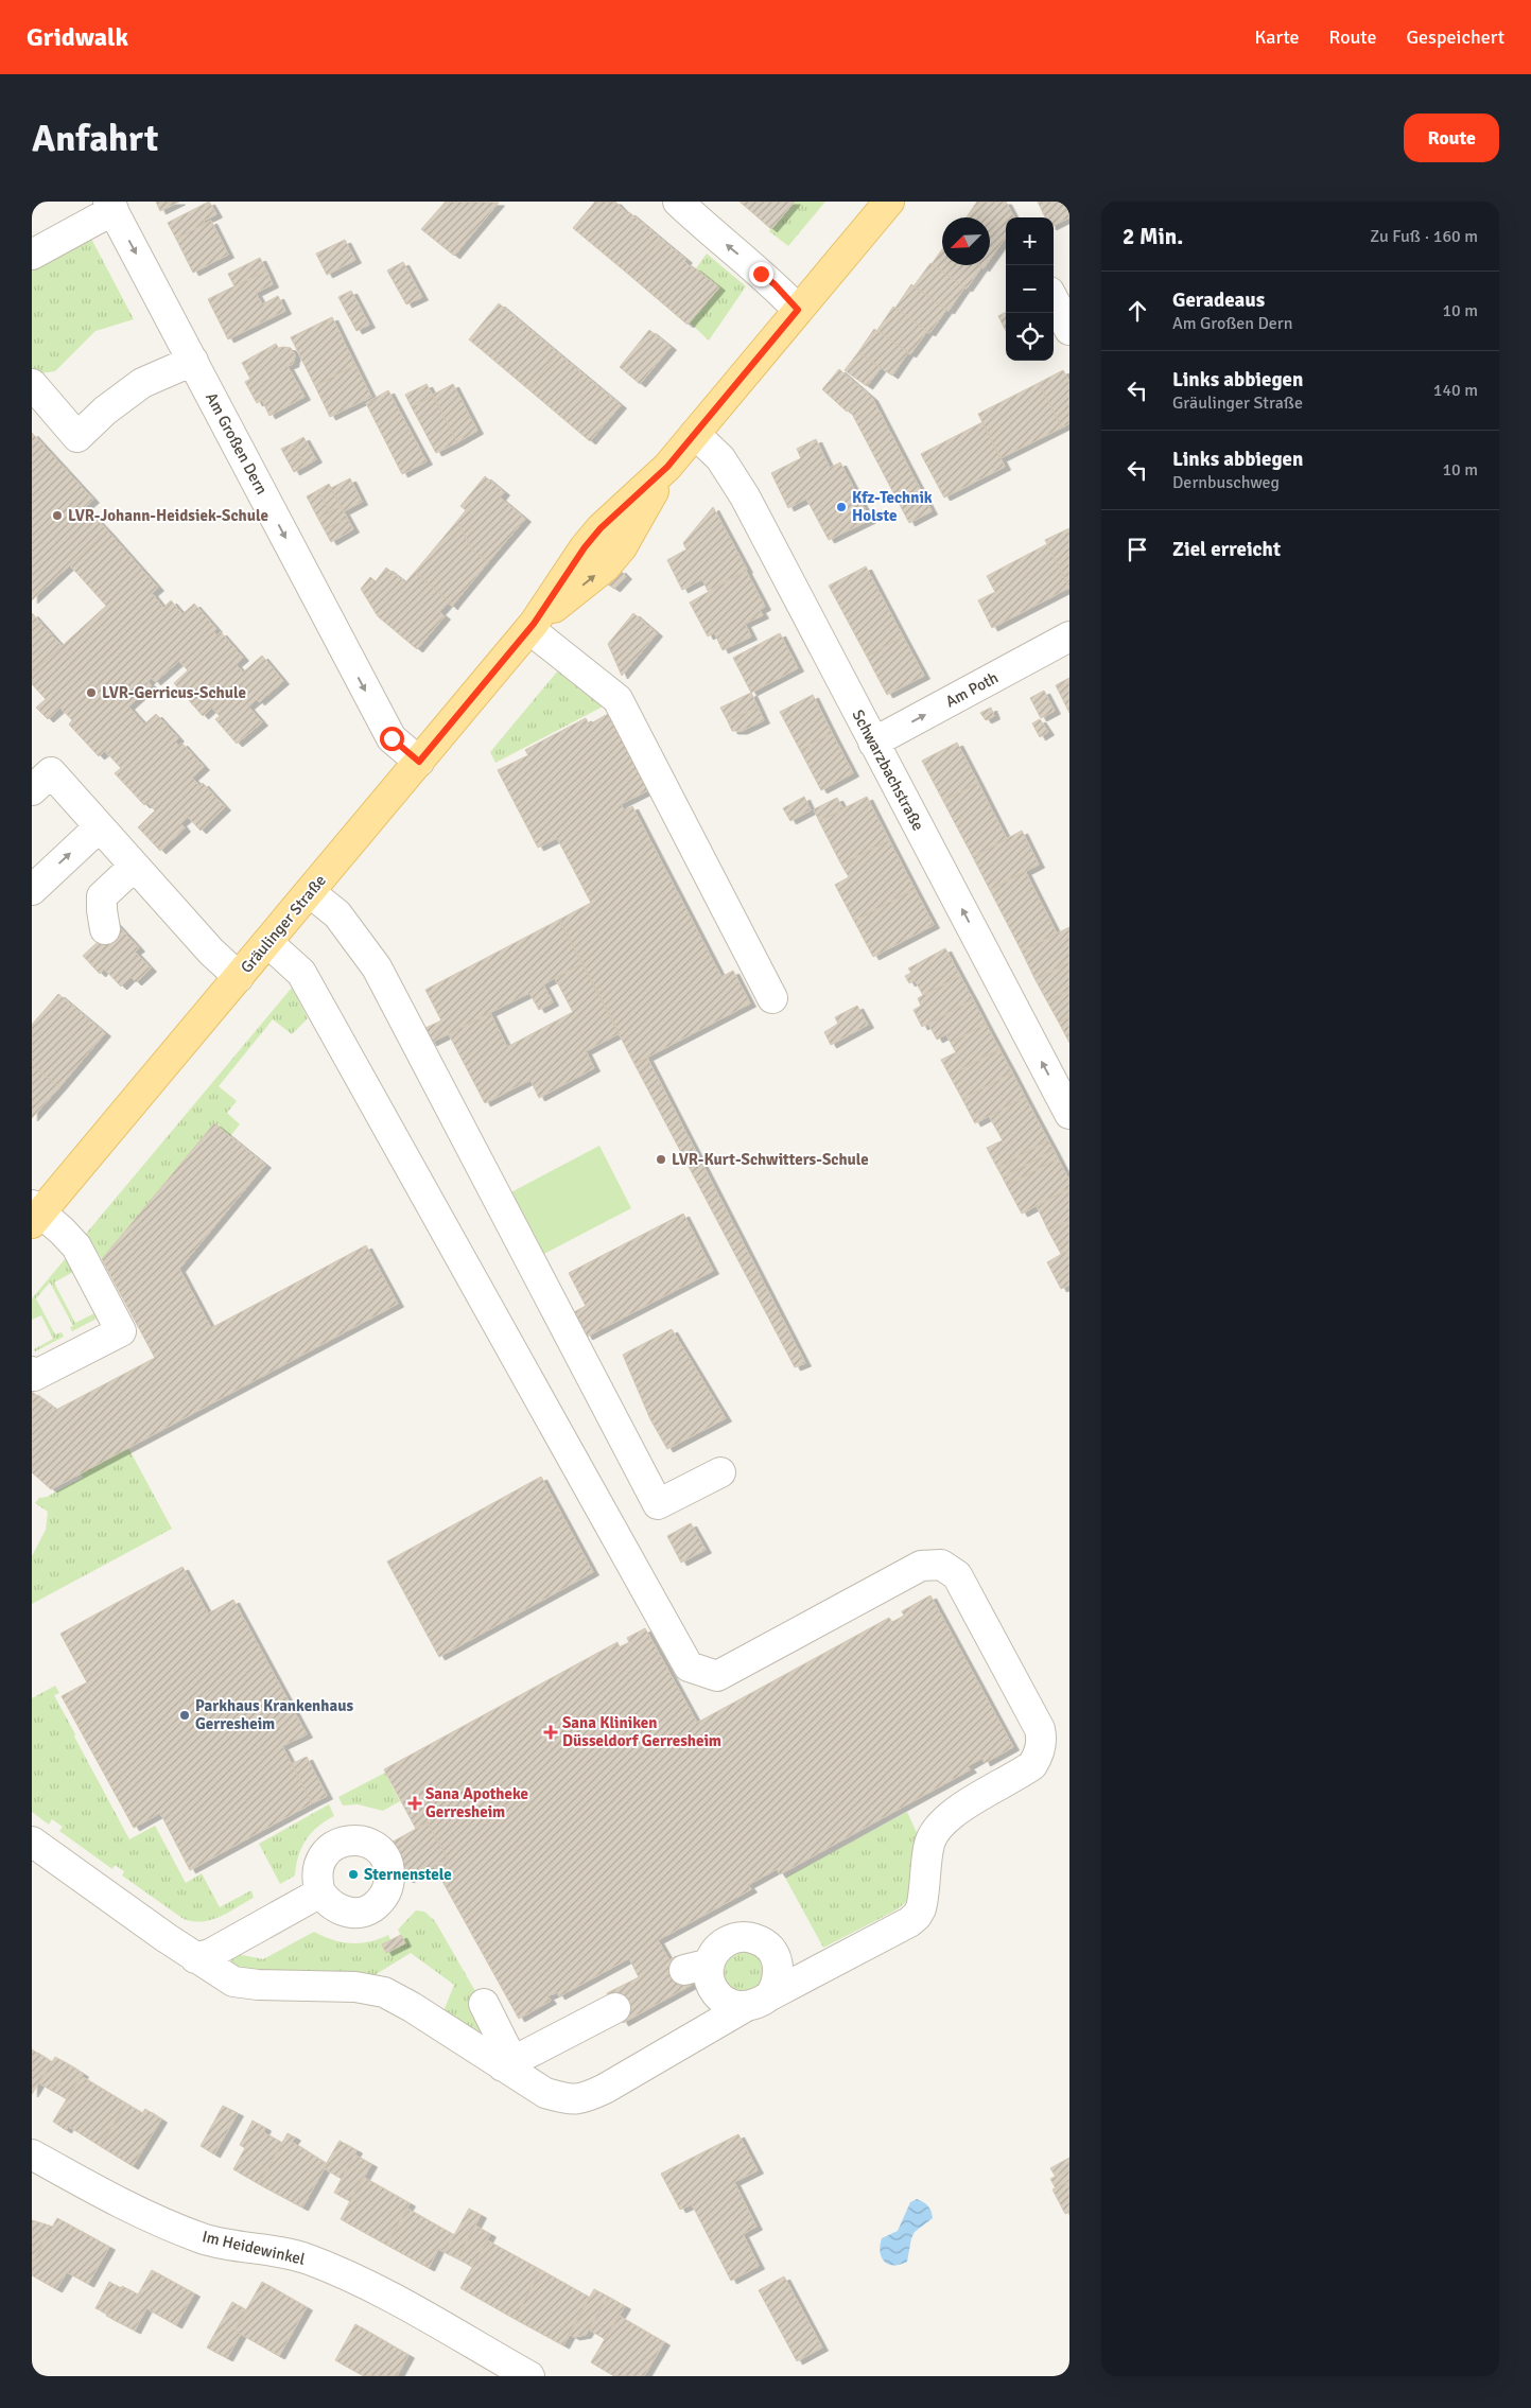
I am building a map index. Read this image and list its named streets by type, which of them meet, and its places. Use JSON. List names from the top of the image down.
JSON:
{
  "streets": {
    "main road": ["Gräulinger Straße"],
    "street": [
      "Am Großen Dern",
      "Am Poth",
      "Schwarzbachstraße",
      "Im Heidewinkel"
    ]
  },
  "crossings": [
    ["Am Großen Dern", "Gräulinger Straße"],
    ["Am Poth", "Schwarzbachstraße"],
    ["Schwarzbachstraße", "Gräulinger Straße"]
  ],
  "one_way": ["Am Großen Dern", "Am Poth"],
  "places": {
    "other": [
      "Kfz-Technik Holste",
      "LVR-Johann-Heidsiek-Schule",
      "LVR-Gerricus-Schule",
      "LVR-Kurt-Schwitters-Schule",
      "Parkhaus Krankenhaus Gerresheim",
      "Sternenstele"
    ],
    "health": ["Sana Kliniken Düsseldorf Gerresheim", "Sana Apotheke Gerresheim"]
  },
  "north": "bottom left",
  "page": {
    "header": "Gridwalk",
    "nav": ["Karte", "Route", "Gespeichert"],
    "buttons": "Route",
    "title": "Anfahrt",
    "heading": ["2 Min.", "Zu Fuß · 160 m"],
    "map_buttons": ["+", "−"],
    "list": [
      ["Geradeaus", "Am Großen Dern", "10 m"],
      ["Links abbiegen", "Gräulinger Straße", "140 m"],
      ["Links abbiegen", "Dernbuschweg", "10 m"],
      "Ziel erreicht"
    ]
  }
}
